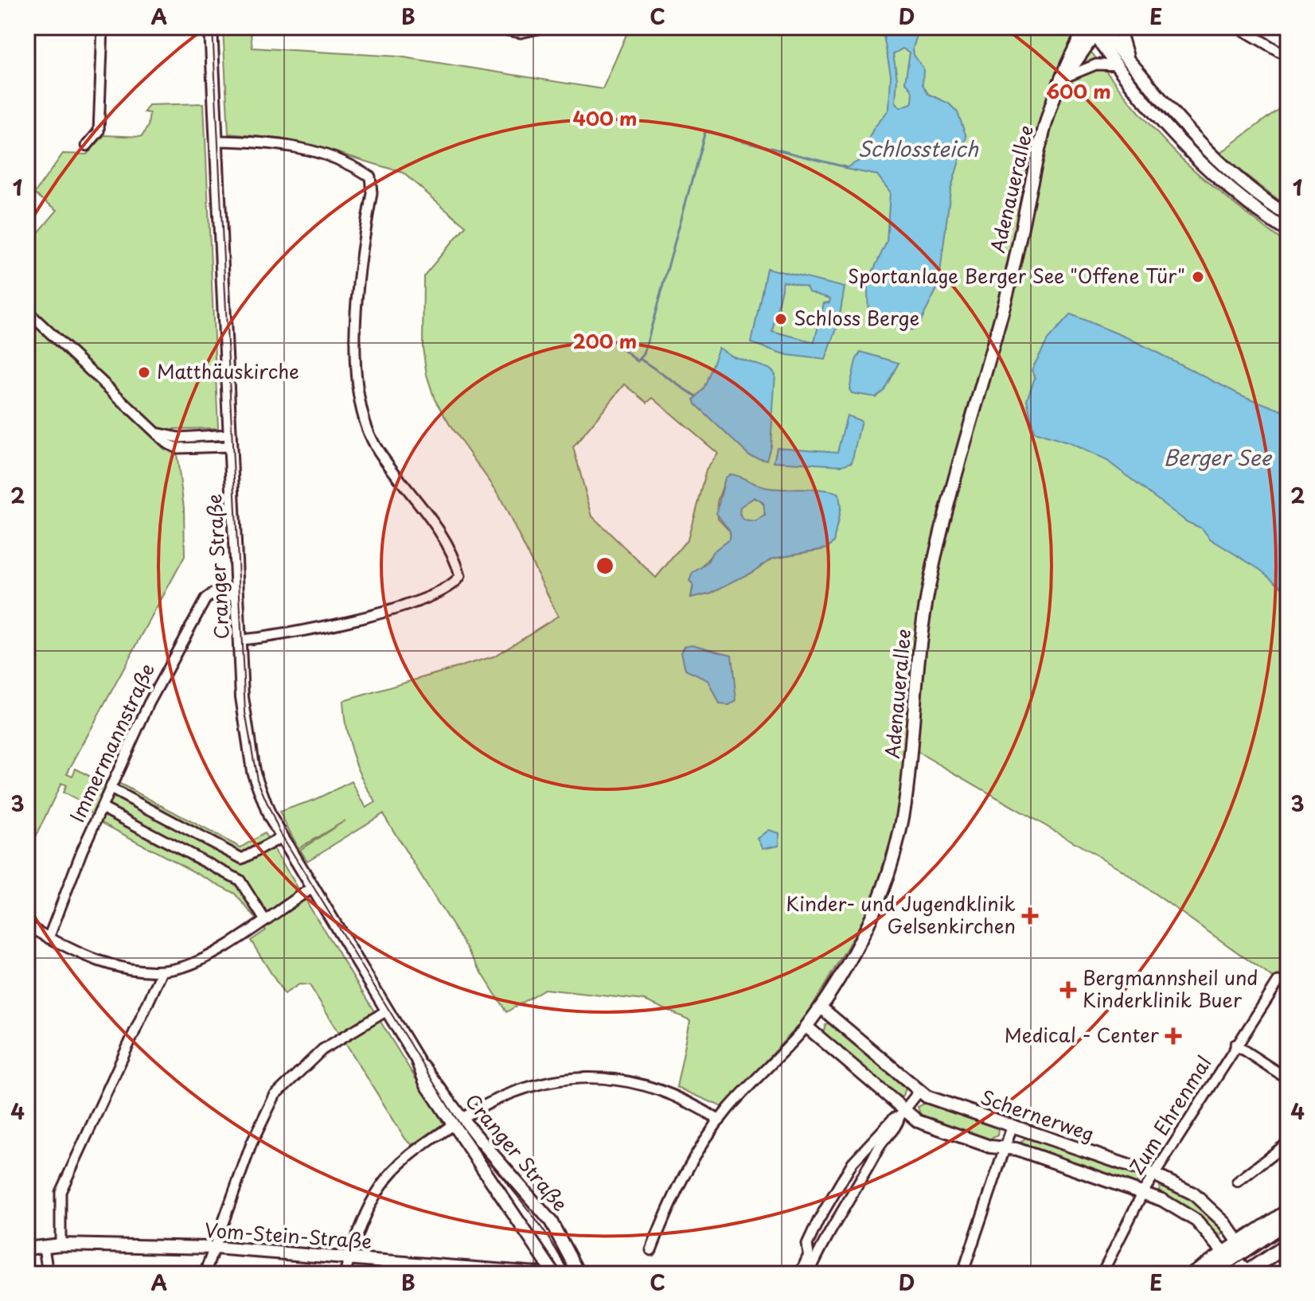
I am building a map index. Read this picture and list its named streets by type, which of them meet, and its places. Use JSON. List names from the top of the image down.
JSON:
{
  "streets": {
    "main road": [
      "Adenauerallee",
      "Cranger Straße",
      "Schernerweg",
      "Vom-Stein-Straße"
    ],
    "street": ["Immermannstraße", "Zum Ehrenmal"]
  },
  "crossings": [
    ["Adenauerallee", "Schernerweg"],
    ["Cranger Straße", "Immermannstraße"],
    ["Zum Ehrenmal", "Schernerweg"]
  ],
  "water": ["Schlossteich", "Berger See"],
  "places": {
    "other": ["Sportanlage Berger See \"Offene Tür\"", "Schloss Berge", "Matthäuskirche"],
    "health": ["Kinder- und Jugendklinik Gelsenkirchen", "Bergmannsheil und Kinderklinik Buer", "Medical - Center"]
  },
  "grid": {
    "columns": [
      "A",
      "B",
      "C",
      "D",
      "E"
    ],
    "rows": [
      "1",
      "2",
      "3",
      "4"
    ]
  },
  "rings": ["600 m", "400 m", "200 m"]
}
